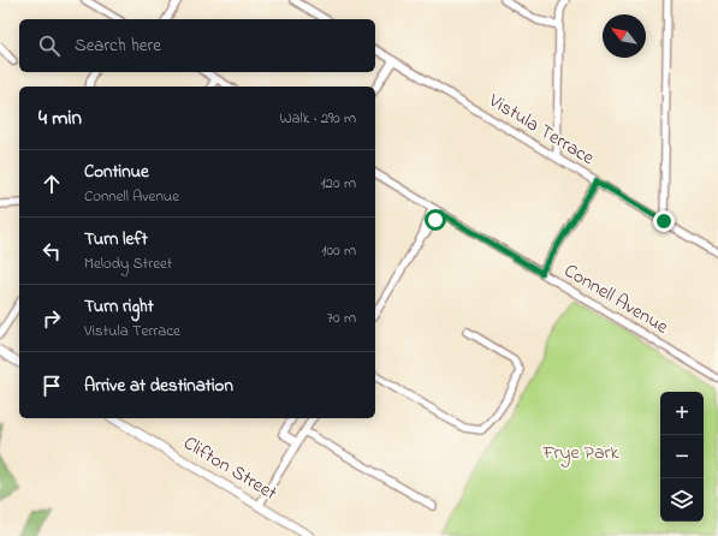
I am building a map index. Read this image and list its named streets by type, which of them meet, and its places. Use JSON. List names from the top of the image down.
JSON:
{
  "streets": {
    "main road": ["Clifton Street"],
    "street": ["Vistula Terrace", "Connell Avenue"]
  },
  "parks": ["Frye Park"],
  "north": "top left",
  "page": {
    "search": "Search here",
    "heading": ["4 min", "Walk · 290 m"],
    "list": [
      ["Continue", "Connell Avenue", "120 m"],
      ["Turn left", "Melody Street", "100 m"],
      ["Turn right", "Vistula Terrace", "70 m"],
      "Arrive at destination"
    ],
    "map_buttons": ["+", "−"]
  }
}
